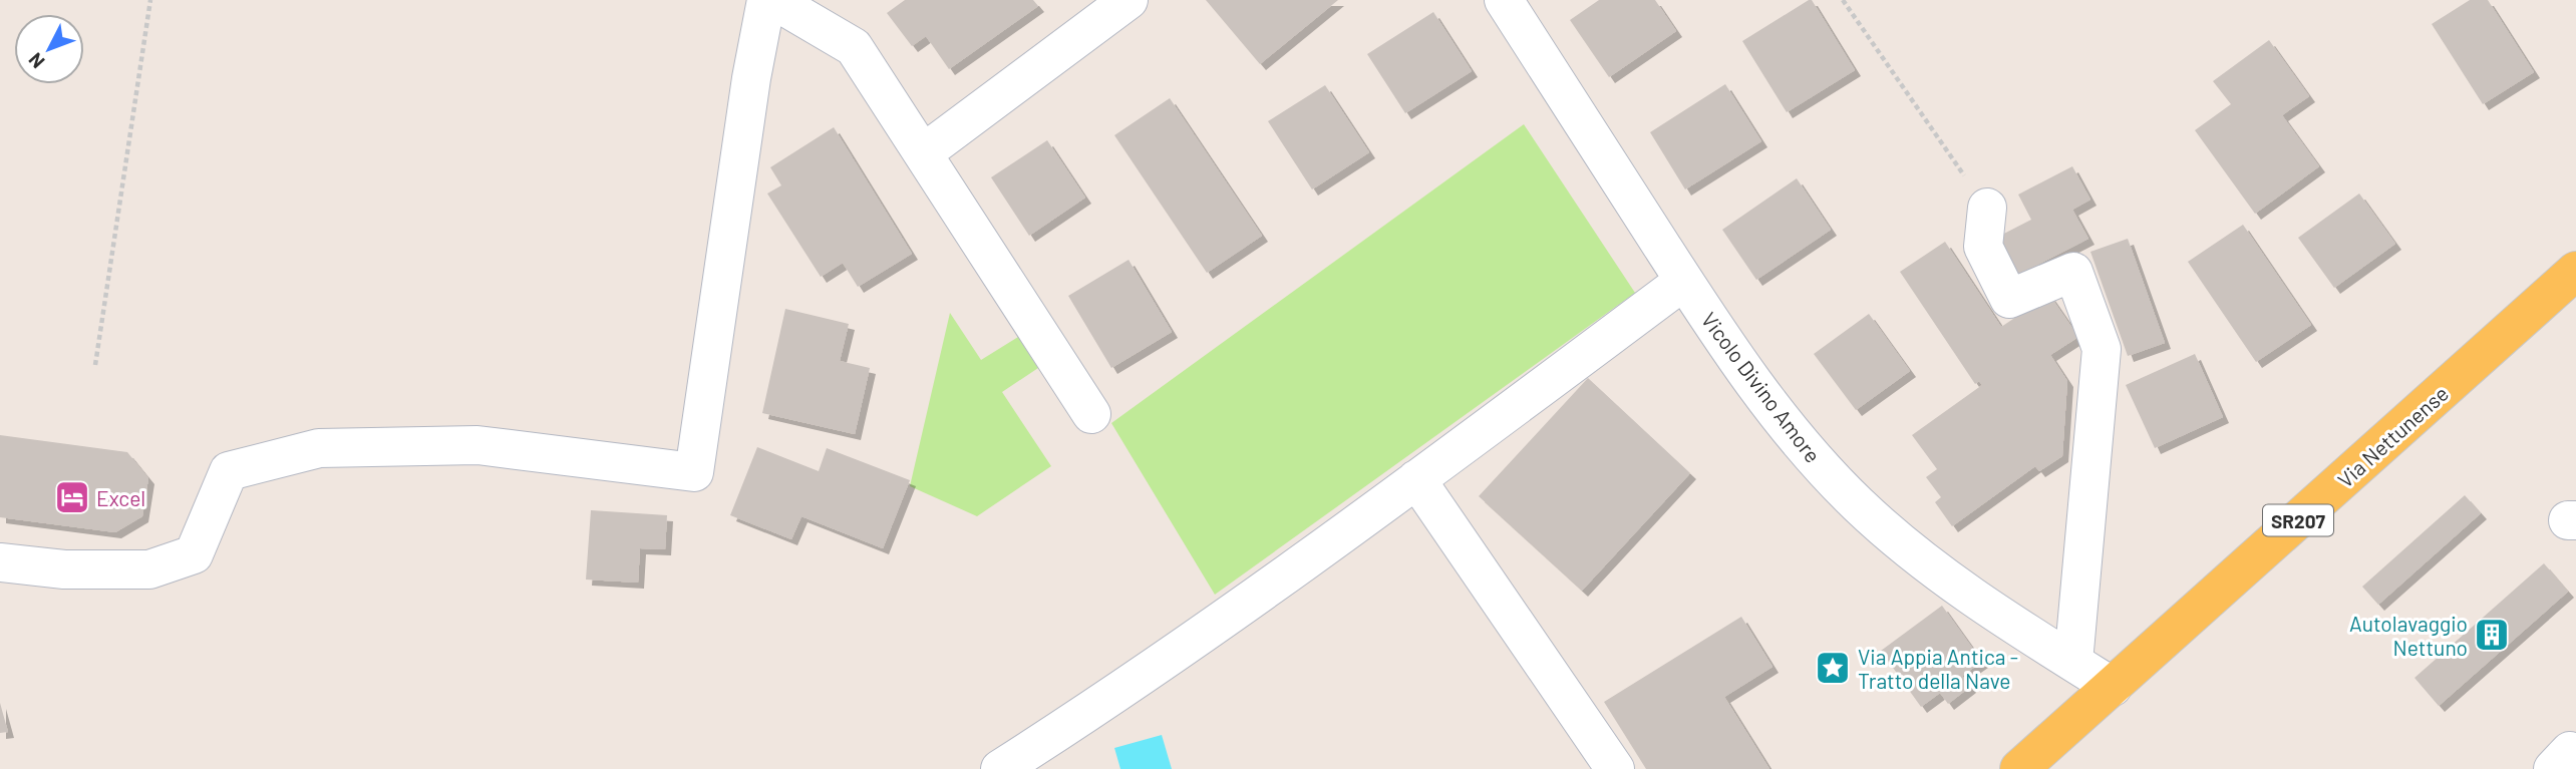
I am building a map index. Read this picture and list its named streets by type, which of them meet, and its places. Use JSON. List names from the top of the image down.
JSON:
{
  "streets": {
    "main road": ["Via Nettunense", "SR207"],
    "street": ["Vicolo Divino Amore"]
  },
  "crossings": [
    ["Vicolo Divino Amore", "Via Nettunense"]
  ],
  "places": {
    "hotel": ["Excel"],
    "building": ["Autolavaggio Nettuno"],
    "place": ["Via Appia Antica - Tratto della Nave"]
  },
  "north": "bottom left"
}
